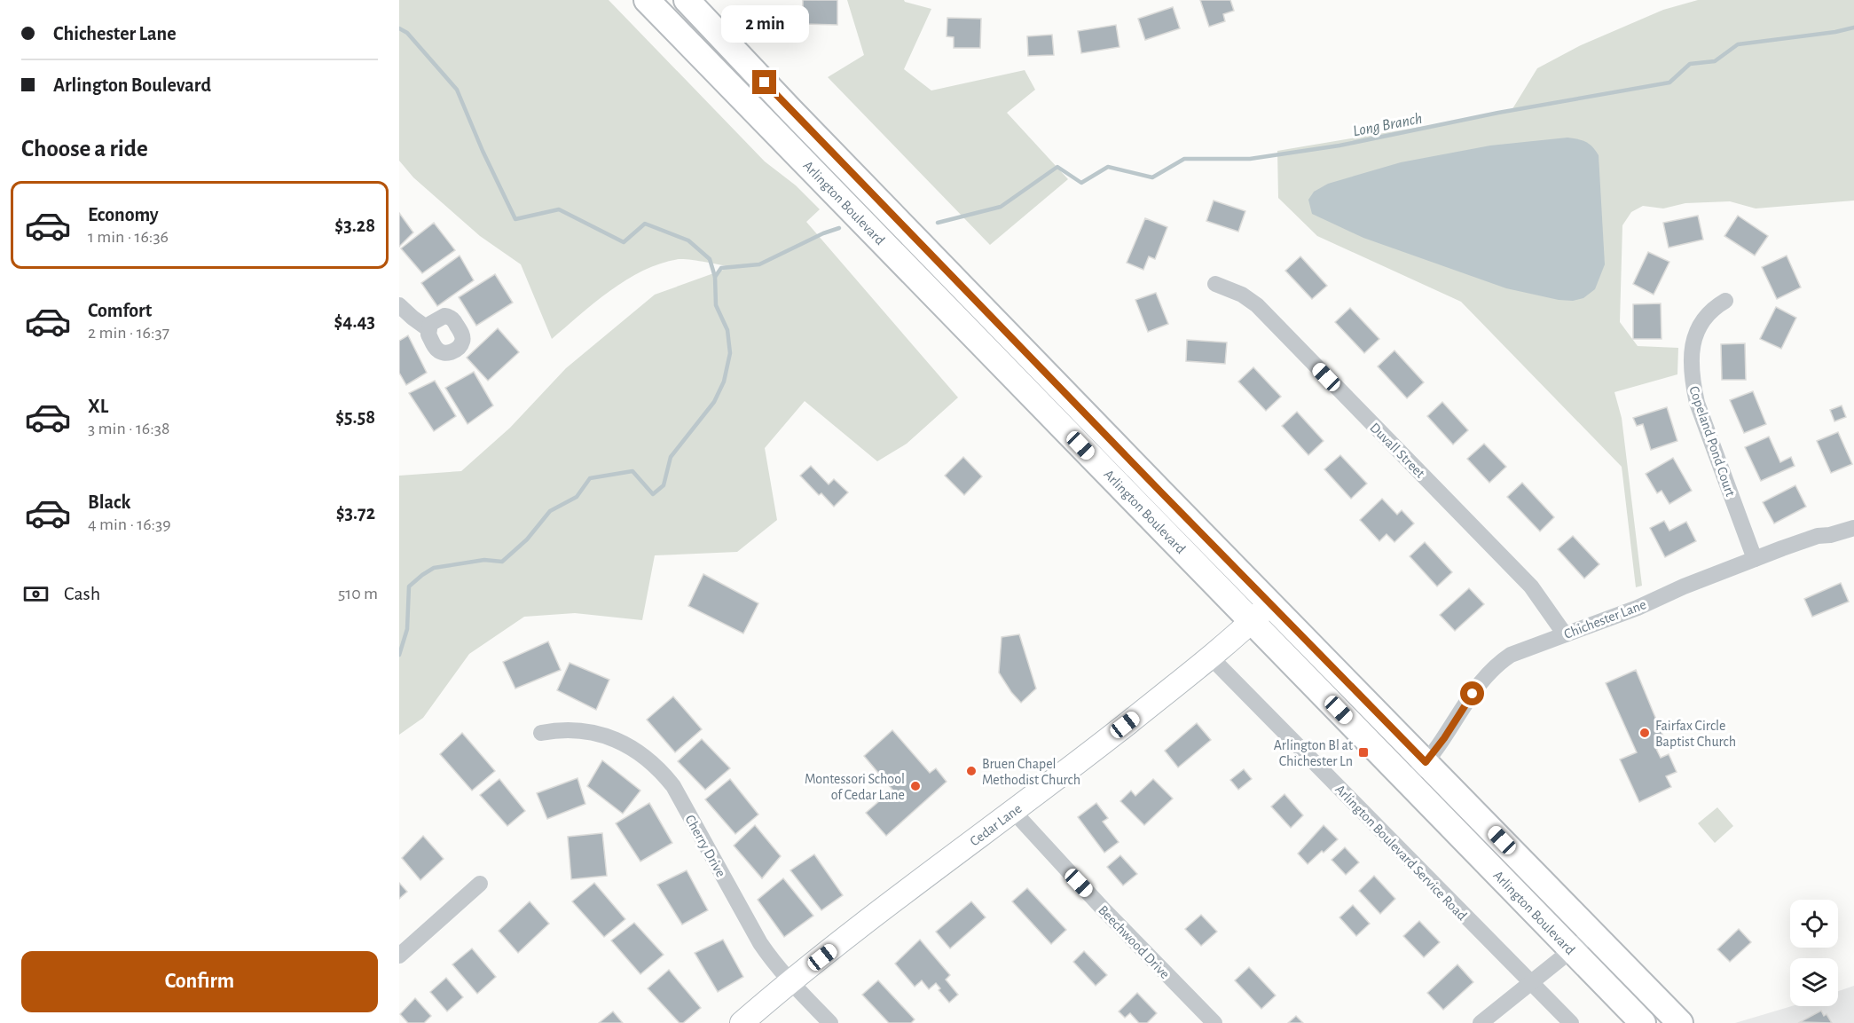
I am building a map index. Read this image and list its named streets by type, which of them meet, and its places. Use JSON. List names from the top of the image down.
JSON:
{
  "streets": {
    "main road": ["Arlington Boulevard", "Cedar Lane"],
    "street": [
      "Copeland Pond Court",
      "Duvall Street",
      "Chichester Lane",
      "Cherry Drive",
      "Arlington Boulevard Service Road",
      "Beechwood Drive"
    ]
  },
  "crossings": [
    ["Arlington Boulevard", "Chichester Lane"],
    ["Arlington Boulevard", "Cedar Lane"],
    ["Copeland Pond Court", "Chichester Lane"],
    ["Duvall Street", "Chichester Lane"],
    ["Cedar Lane", "Cherry Drive"],
    ["Cedar Lane", "Arlington Boulevard Service Road"],
    ["Cedar Lane", "Beechwood Drive"]
  ],
  "water": ["Long Branch"],
  "places": {
    "other": ["Fairfax Circle Baptist Church", "Bruen Chapel Methodist Church", "Montessori School of Cedar Lane"],
    "transit": ["Arlington Bl at Chichester Ln"]
  },
  "page": {
    "banner": ["Chichester Lane", "Arlington Boulevard"],
    "bubble": "2 min",
    "heading": "Choose a ride",
    "list": [
      {
        "name": "Economy",
        "note": "1 min · 16:36",
        "value": "$3.28"
      },
      {
        "name": "Comfort",
        "note": "2 min · 16:37",
        "value": "$4.43"
      },
      {
        "name": "XL",
        "note": "3 min · 16:38",
        "value": "$5.58"
      },
      {
        "name": "Black",
        "note": "4 min · 16:39",
        "value": "$3.72"
      }
    ],
    "pay": ["Cash", "510 m"],
    "buttons": "Confirm"
  }
}
